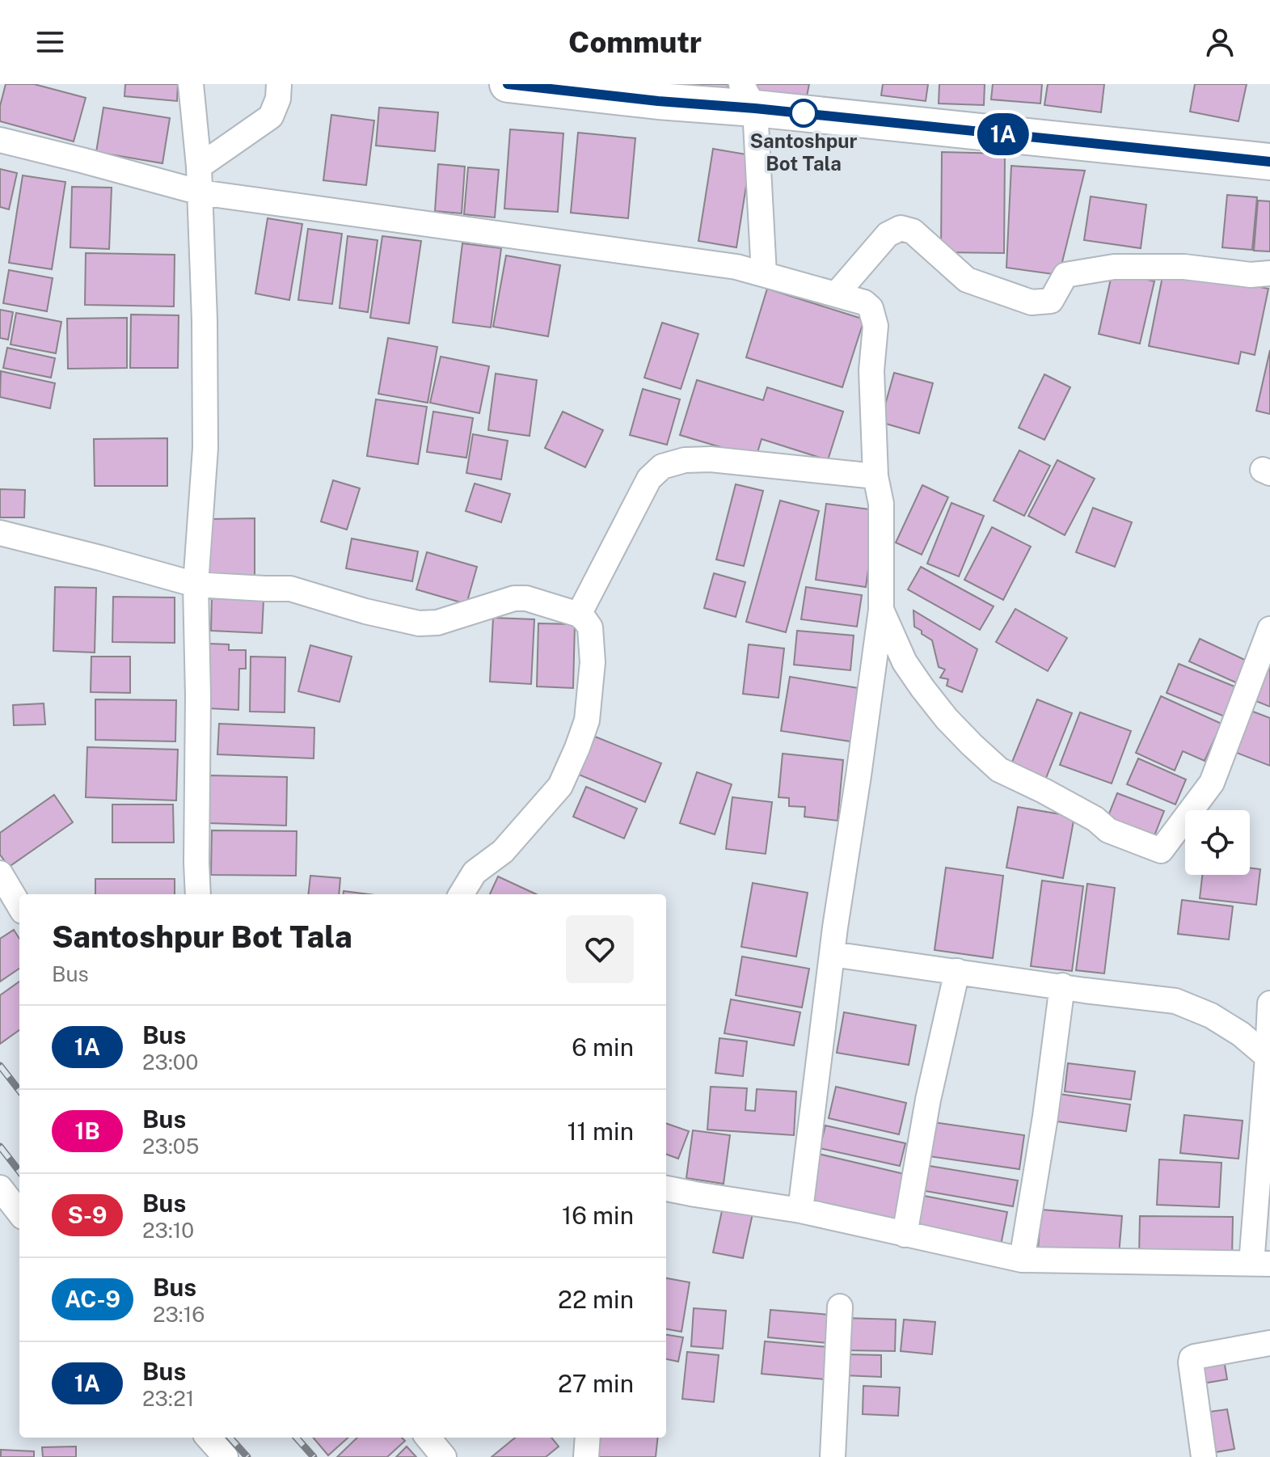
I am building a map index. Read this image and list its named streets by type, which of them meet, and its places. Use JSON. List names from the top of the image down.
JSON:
{
  "places": ["Santoshpur Bot Tala"],
  "lines": ["bus line 1A"],
  "page": {
    "header": "Commutr",
    "on_map": "1A",
    "heading": ["Santoshpur Bot Tala", "Bus"],
    "list": [
      {
        "mark": "1A",
        "name": "Bus",
        "note": "23:00",
        "value": "6 min"
      },
      {
        "mark": "1B",
        "name": "Bus",
        "note": "23:05",
        "value": "11 min"
      },
      {
        "mark": "S-9",
        "name": "Bus",
        "note": "23:10",
        "value": "16 min"
      },
      {
        "mark": "AC-9",
        "name": "Bus",
        "note": "23:16",
        "value": "22 min"
      },
      {
        "mark": "1A",
        "name": "Bus",
        "note": "23:21",
        "value": "27 min"
      }
    ]
  }
}
